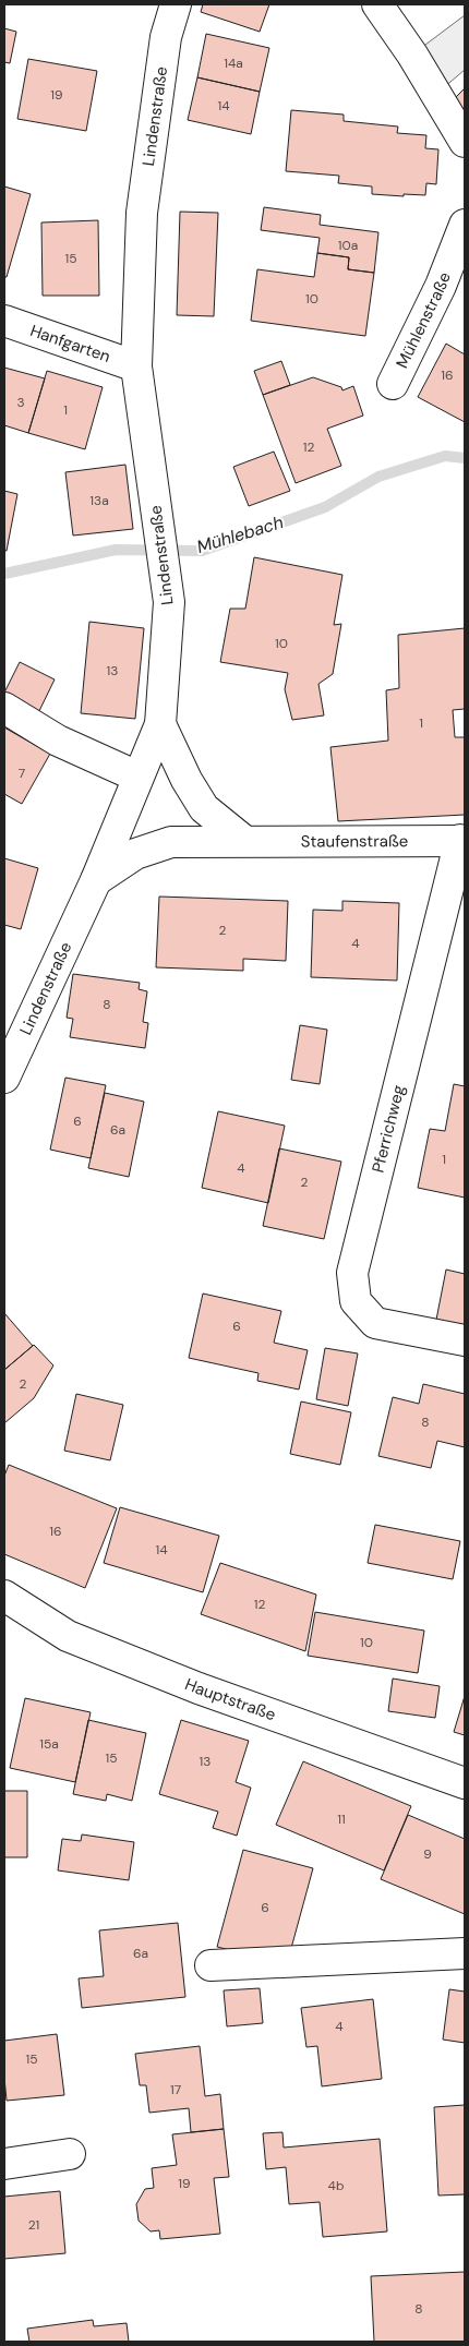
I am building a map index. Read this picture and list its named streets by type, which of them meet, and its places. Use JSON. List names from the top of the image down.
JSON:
{
  "streets": {
    "street": [
      "Lindenstraße",
      "Mühlenstraße",
      "Hanfgarten",
      "Staufenstraße",
      "Pferrichweg",
      "Hauptstraße"
    ]
  },
  "crossings": [
    ["Lindenstraße", "Hanfgarten"],
    ["Lindenstraße", "Staufenstraße"],
    ["Staufenstraße", "Pferrichweg"]
  ],
  "water": ["Mühlebach"],
  "house_numbers": [
    "14a",
    "19",
    "14",
    "10a",
    "15",
    "10",
    "16",
    "3",
    "1",
    "12",
    "13a",
    "10",
    "13",
    "1",
    "7",
    "2",
    "4",
    "8",
    "6",
    "6a",
    "1",
    "4",
    "2",
    "6",
    "2",
    "8",
    "16",
    "14",
    "12",
    "10",
    "15a",
    "15",
    "13",
    "11",
    "9",
    "6",
    "6a",
    "4",
    "15",
    "17",
    "19",
    "4b",
    "21",
    "8"
  ]
}
